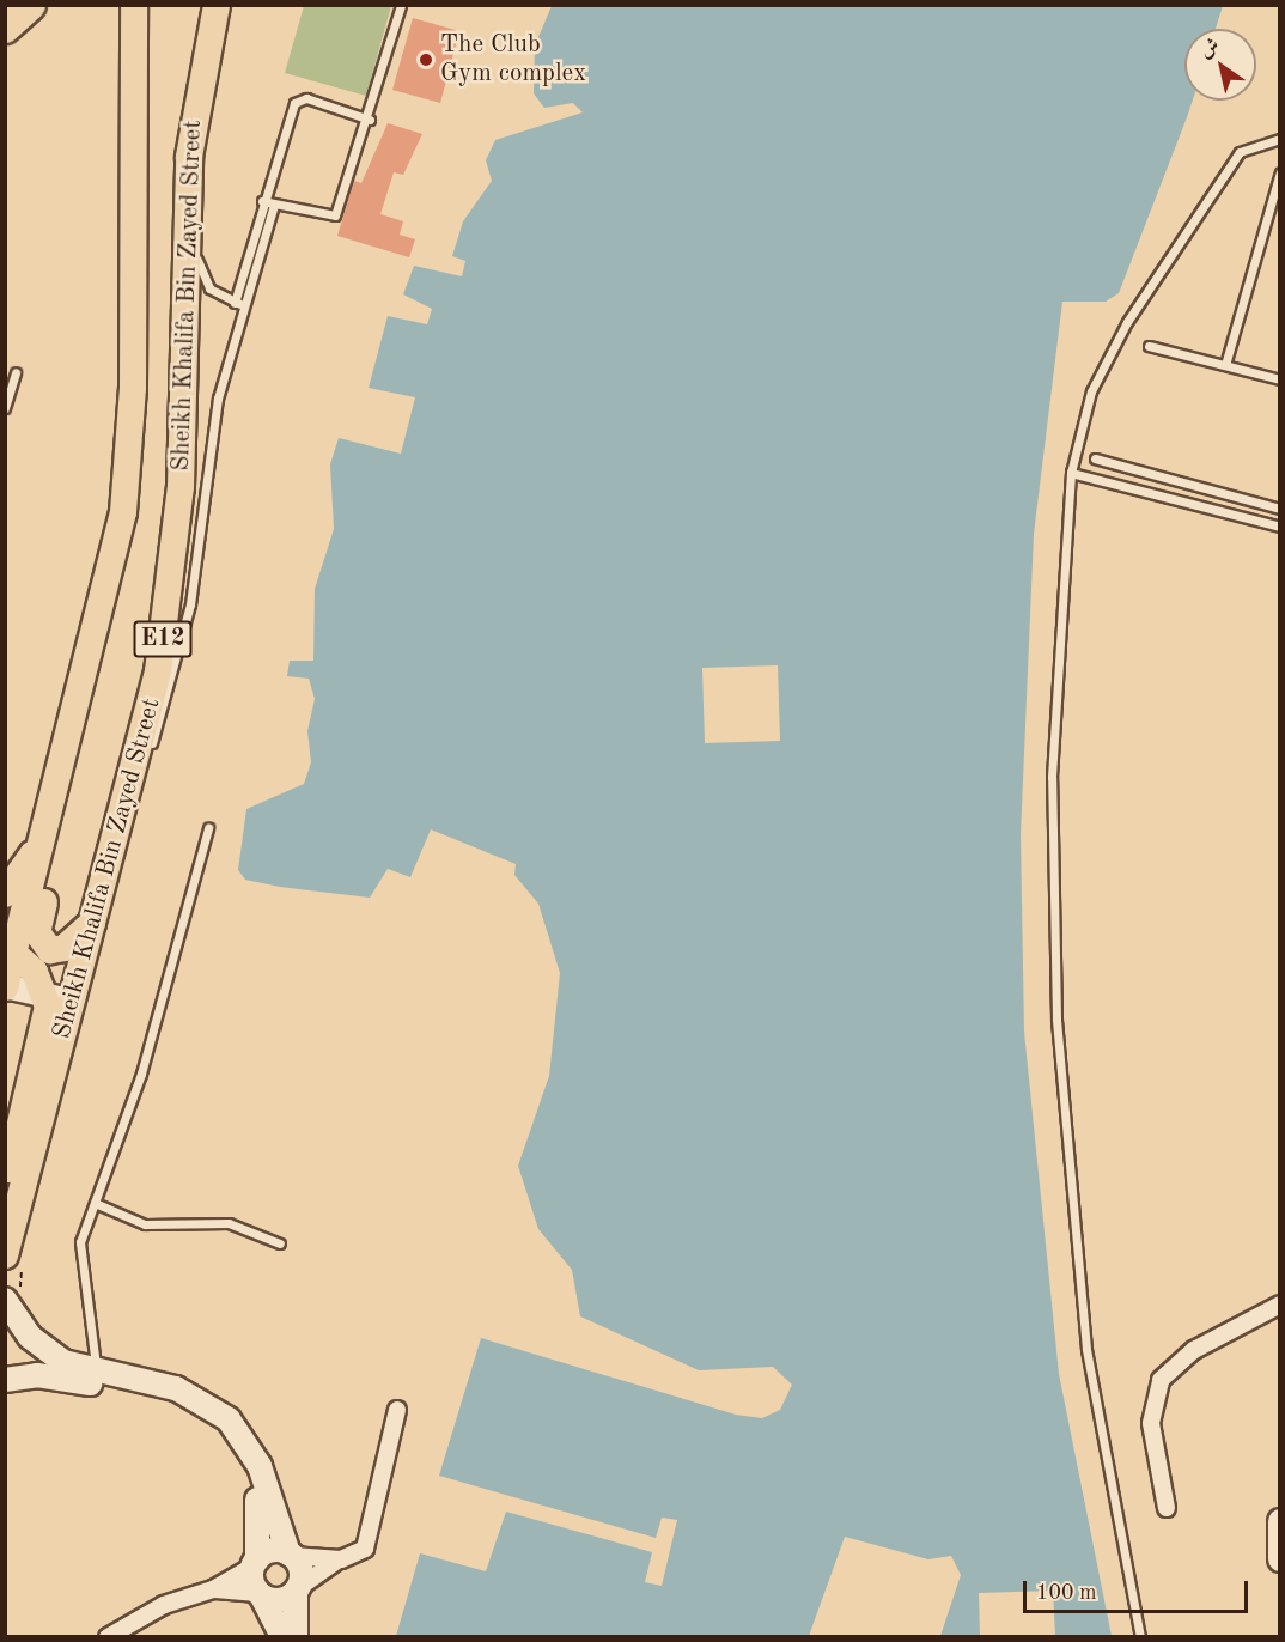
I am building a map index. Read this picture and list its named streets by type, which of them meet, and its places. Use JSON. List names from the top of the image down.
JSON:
{
  "streets": {
    "main road": ["Sheikh Khalifa Bin Zayed Street", "E12"]
  },
  "places": ["The Club Gym complex"],
  "scale_bar": "100 m",
  "north": "top left"
}
